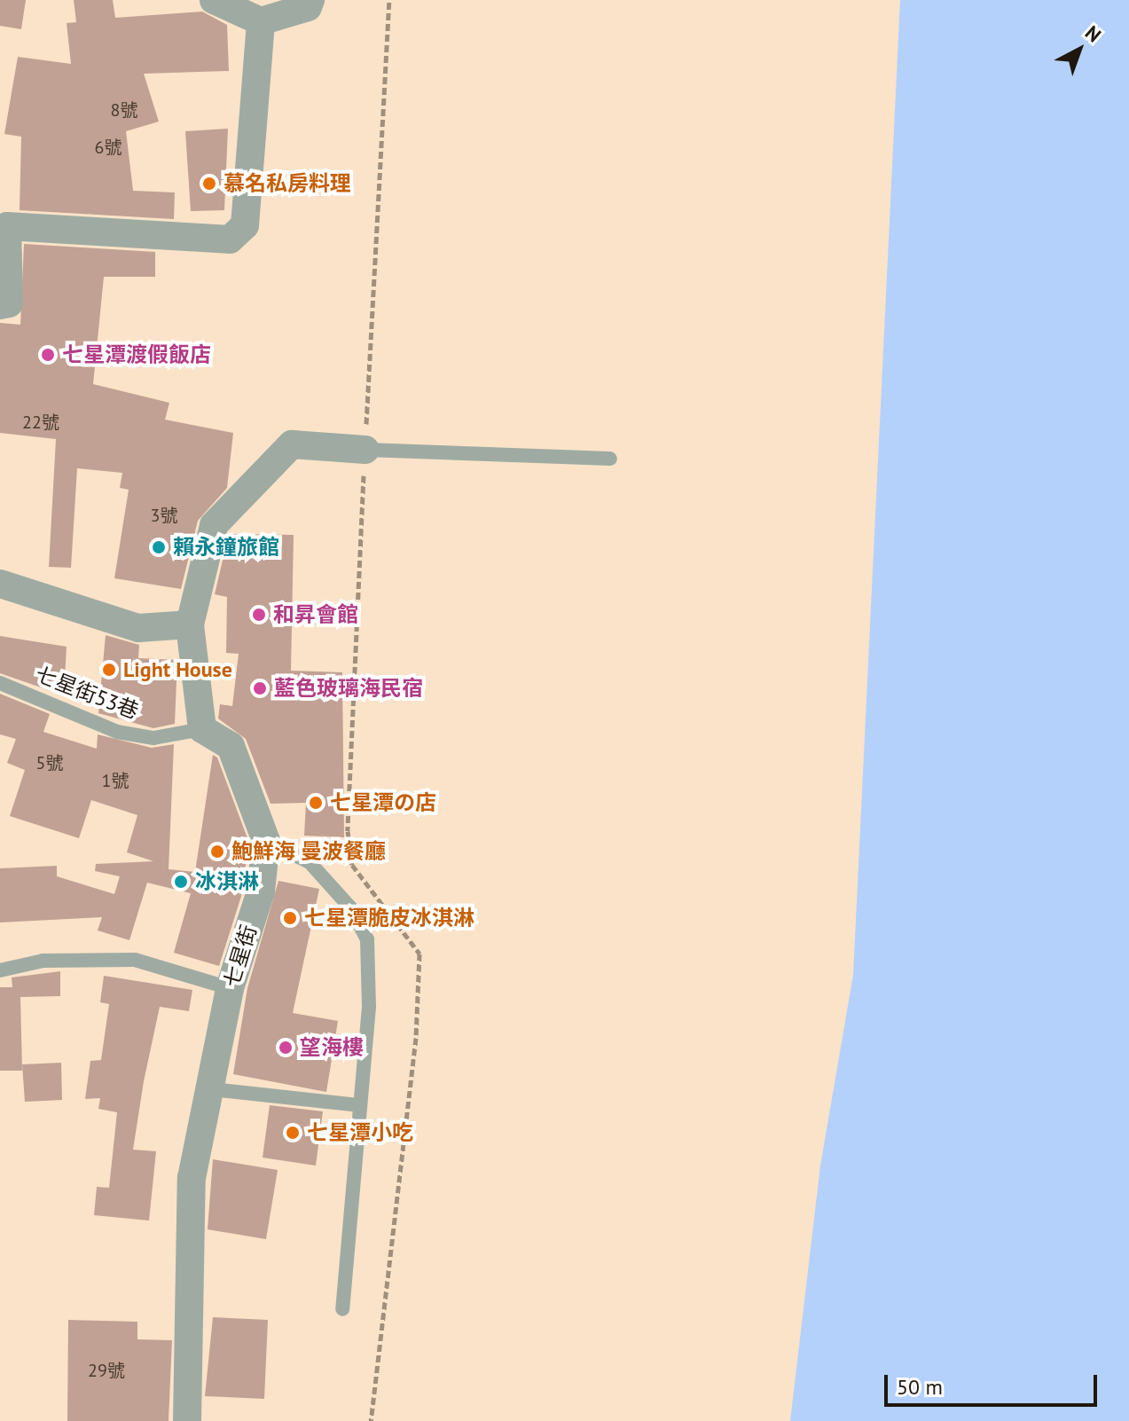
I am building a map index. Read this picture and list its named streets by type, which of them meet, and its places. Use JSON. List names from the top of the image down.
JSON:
{
  "streets": {
    "street": ["七星街"],
    "lane": ["七星街53巷"]
  },
  "crossings": [
    ["七星街53巷", "七星街"]
  ],
  "places": [
    "慕名私房料理",
    "七星潭渡假飯店",
    "賴永鐘旅館",
    "和昇會館",
    "Light House",
    "藍色玻璃海民宿",
    "七星潭の店",
    "鮑鮮海 曼波餐廳",
    "冰淇淋",
    "七星潭脆皮冰淇淋",
    "望海樓",
    "七星潭小吃"
  ],
  "house_numbers": [
    "8號",
    "6號",
    "22號",
    "3號",
    "5號",
    "1號",
    "29號"
  ],
  "scale_bar": "50 m",
  "north": "top right"
}
